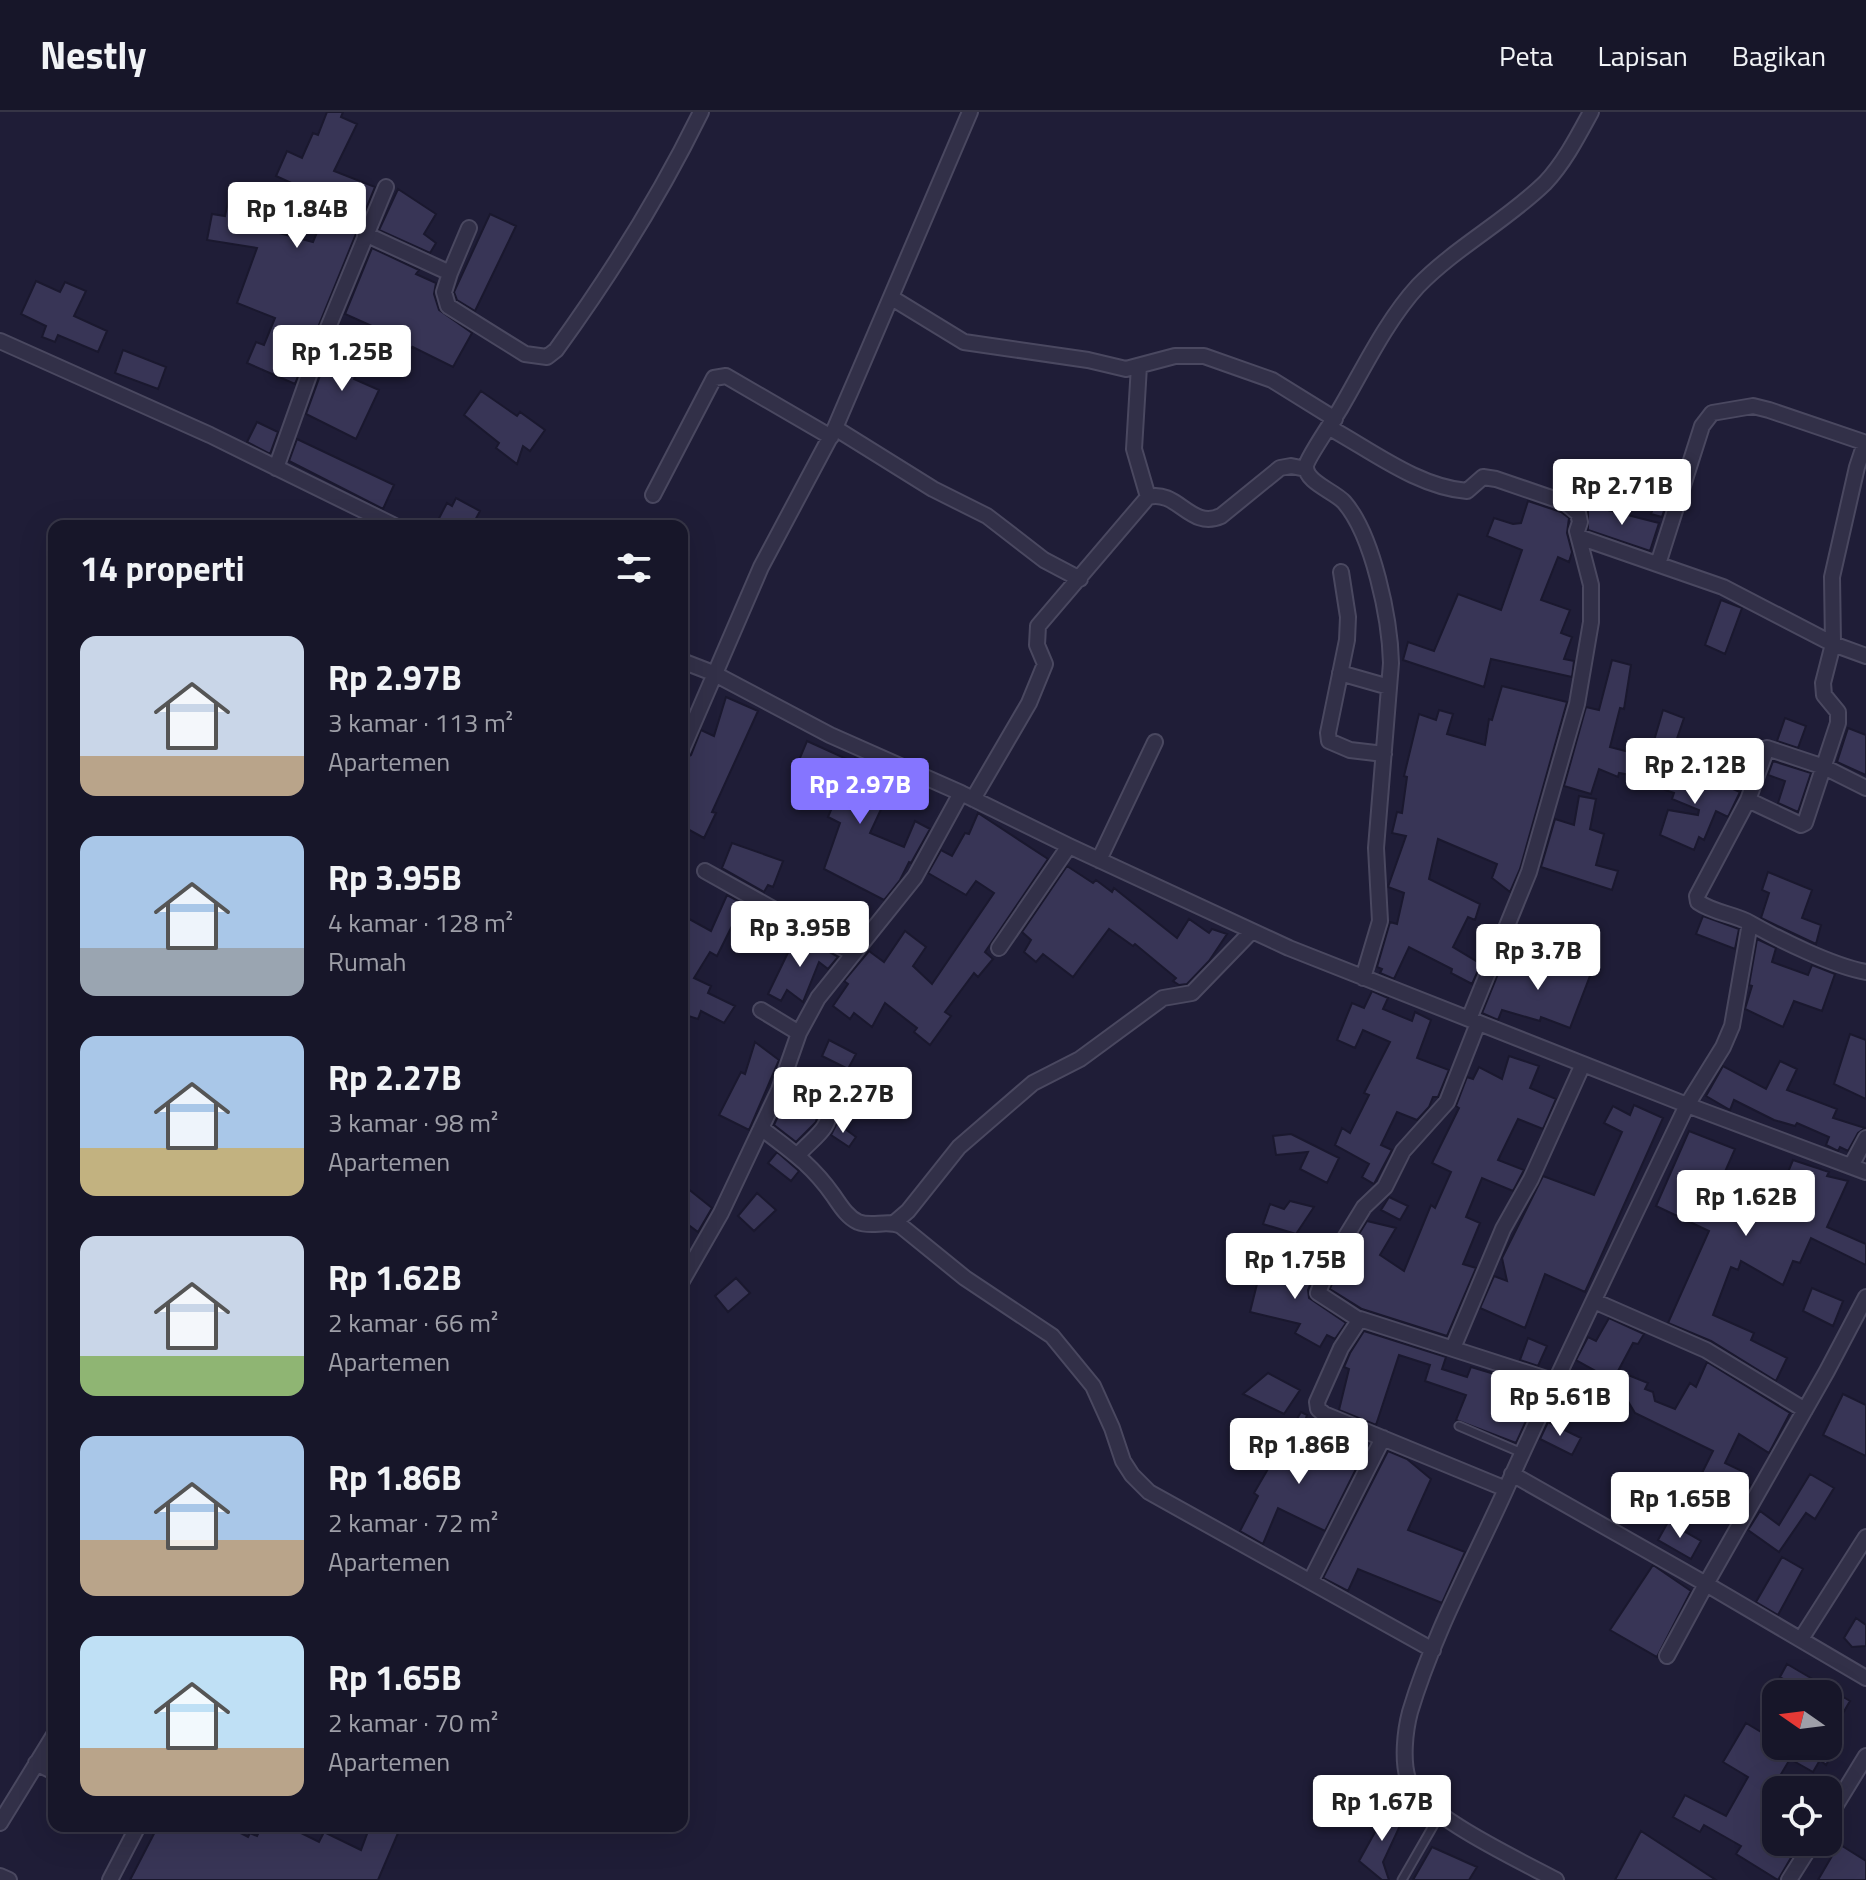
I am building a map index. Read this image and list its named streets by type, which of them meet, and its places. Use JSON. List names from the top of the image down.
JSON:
{
  "north": "left",
  "page": {
    "header": "Nestly",
    "nav": ["Peta", "Lapisan", "Bagikan"],
    "price": [
      "Rp 1.84B",
      "Rp 1.25B",
      "Rp 2.71B",
      "Rp 2.12B",
      "Rp 2.97B",
      "Rp 3.95B",
      "Rp 3.7B",
      "Rp 2.27B",
      "Rp 1.62B",
      "Rp 1.75B",
      "Rp 5.61B",
      "Rp 1.86B",
      "Rp 1.65B",
      "Rp 1.67B"
    ],
    "heading": "14 properti",
    "list": [
      {
        "name": "Rp 2.97B",
        "note": "3 kamar · 113 m² · Apartemen"
      },
      {
        "name": "Rp 3.95B",
        "note": "4 kamar · 128 m² · Rumah"
      },
      {
        "name": "Rp 2.27B",
        "note": "3 kamar · 98 m² · Apartemen"
      },
      {
        "name": "Rp 1.62B",
        "note": "2 kamar · 66 m² · Apartemen"
      },
      {
        "name": "Rp 1.86B",
        "note": "2 kamar · 72 m² · Apartemen"
      },
      {
        "name": "Rp 1.65B",
        "note": "2 kamar · 70 m² · Apartemen"
      }
    ]
  }
}
